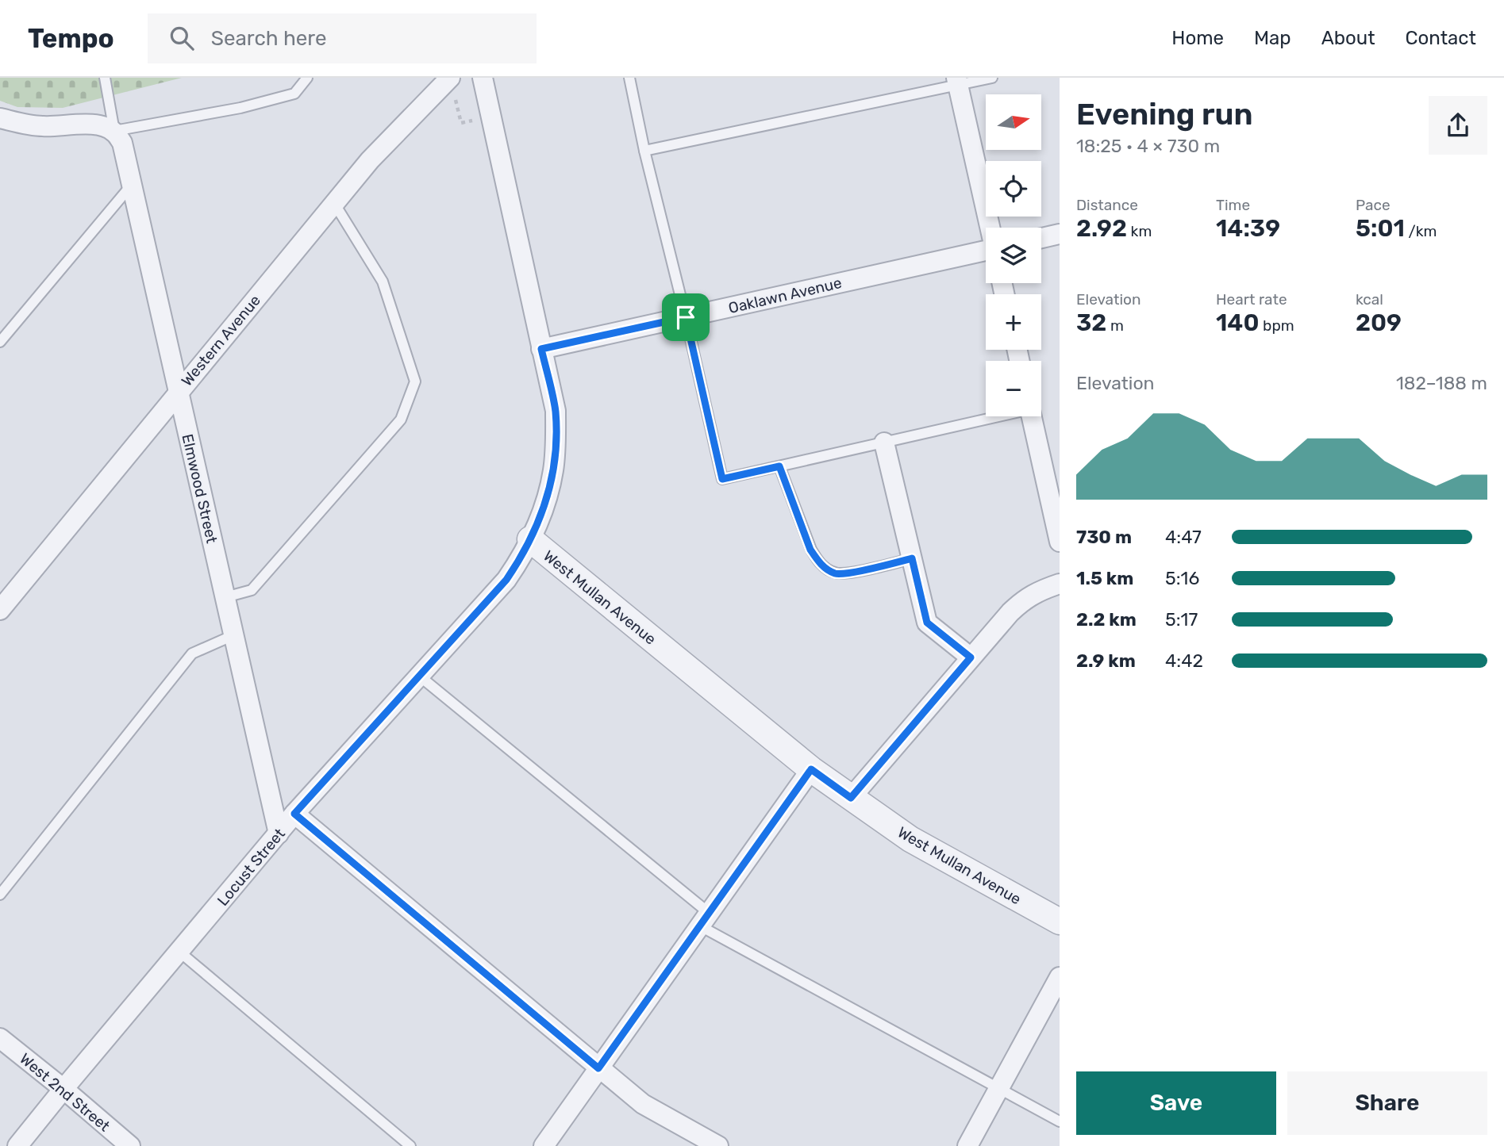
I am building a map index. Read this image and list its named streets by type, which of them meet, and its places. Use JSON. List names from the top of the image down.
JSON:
{
  "streets": {
    "street": [
      "Oaklawn Avenue",
      "Western Avenue",
      "Elmwood Street",
      "West Mullan Avenue",
      "Locust Street",
      "West 2nd Street"
    ]
  },
  "crossings": [
    ["Oaklawn Avenue", "West Mullan Avenue"],
    ["Western Avenue", "Elmwood Street"],
    ["Elmwood Street", "Locust Street"],
    ["West Mullan Avenue", "Locust Street"],
    ["Locust Street", "West 2nd Street"]
  ],
  "north": "right",
  "page": {
    "header": "Tempo",
    "search": "Search here",
    "nav": [
      "Home",
      "Map",
      "About",
      "Contact"
    ],
    "heading": ["Evening run", "18:25 · 4 × 730 m"],
    "map_buttons": ["+", "−"],
    "stats": [
      ["Distance", "2.92 km"],
      ["Time", "14:39"],
      ["Pace", "5:01 /km"],
      ["Elevation", "32 m"],
      ["Heart rate", "140 bpm"],
      ["kcal", "209"]
    ],
    "chart": ["Elevation", "182–188 m"],
    "list": [
      {
        "name": "730 m",
        "note": "4:47"
      },
      {
        "name": "1.5 km",
        "note": "5:16"
      },
      {
        "name": "2.2 km",
        "note": "5:17"
      },
      {
        "name": "2.9 km",
        "note": "4:42"
      }
    ],
    "buttons": ["Save", "Share"]
  }
}
